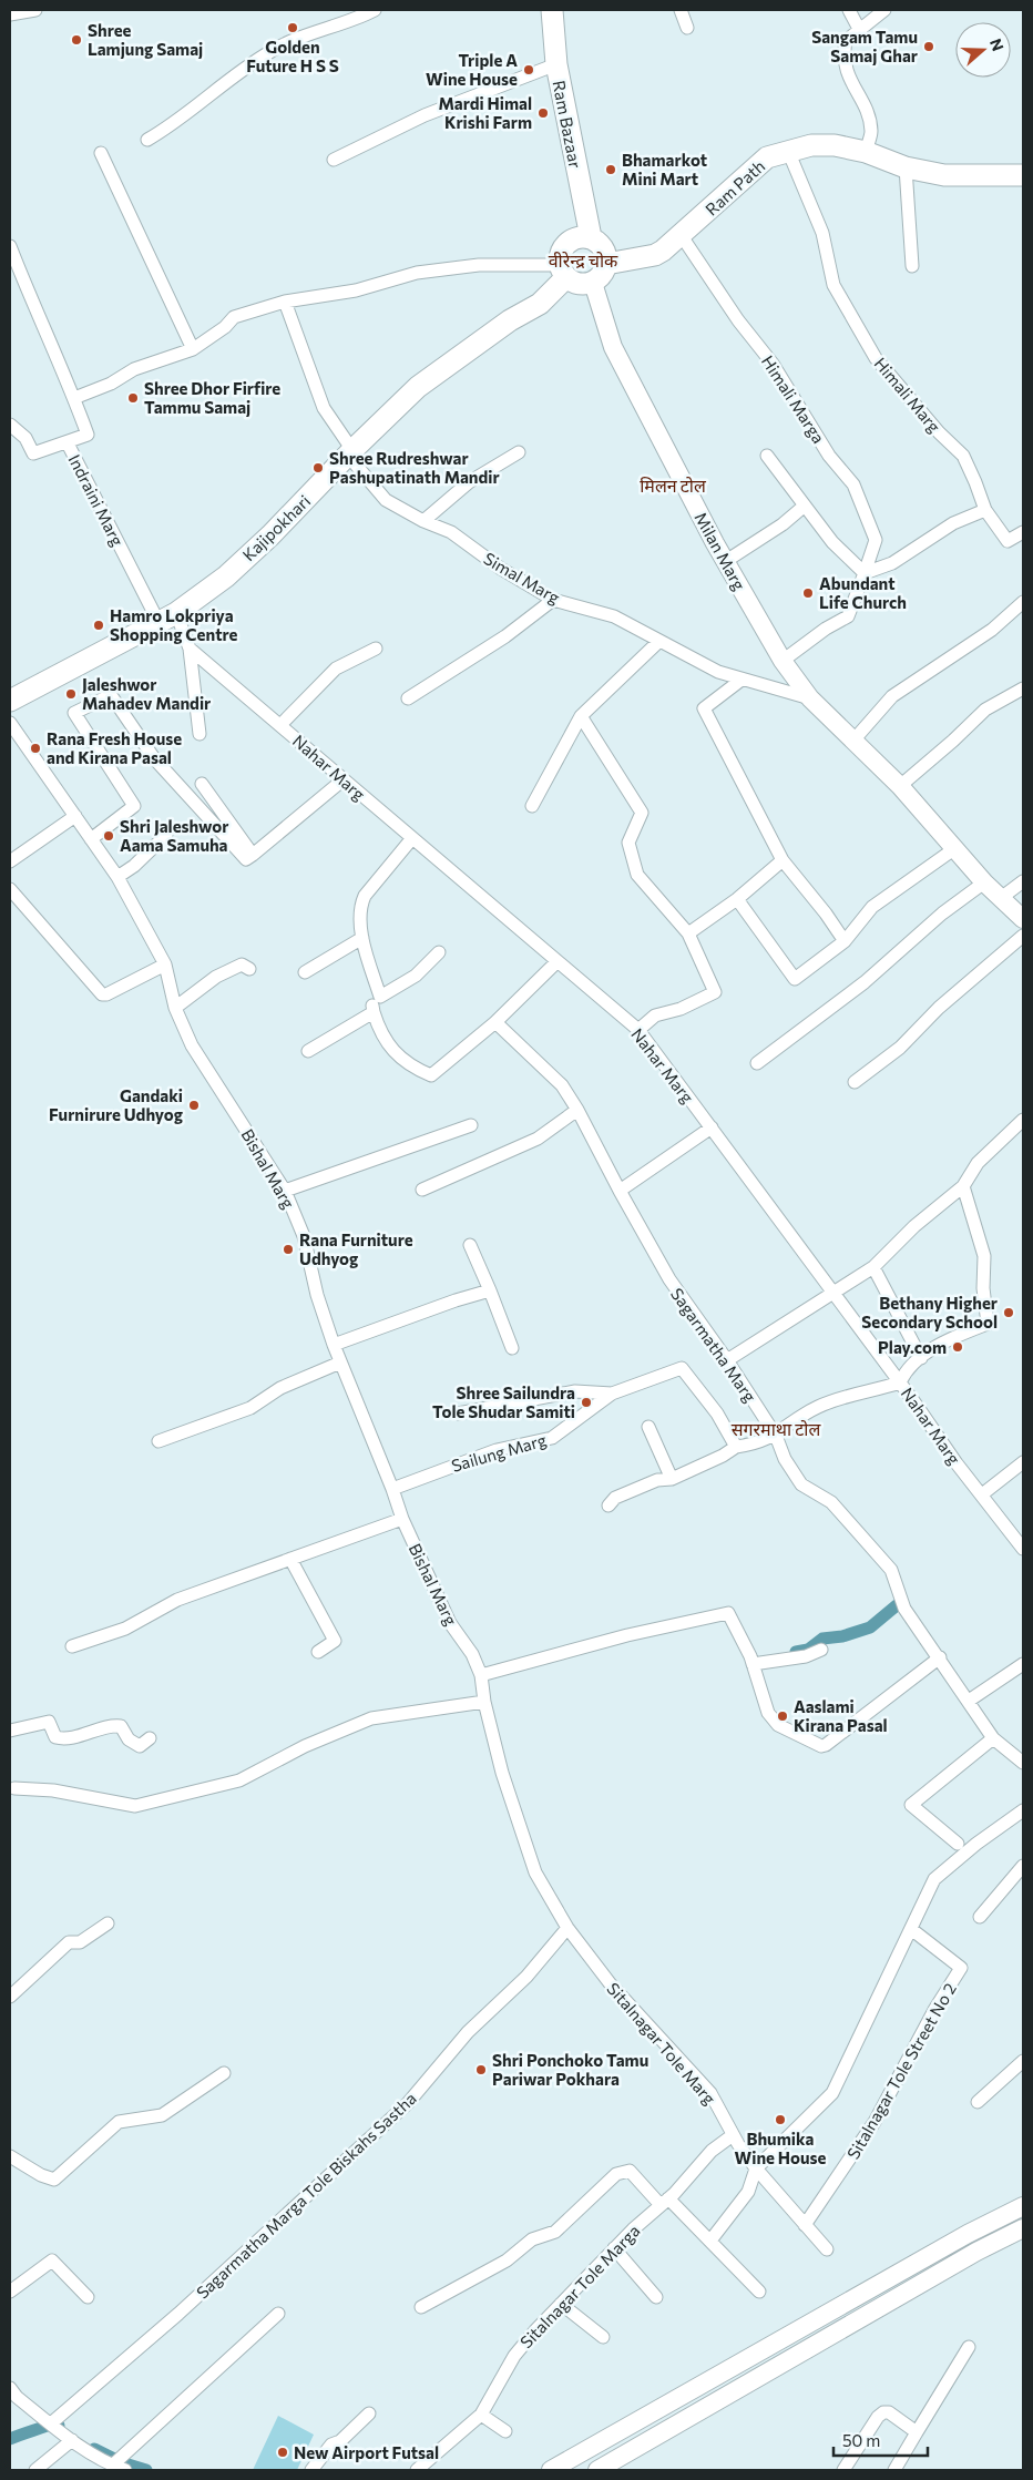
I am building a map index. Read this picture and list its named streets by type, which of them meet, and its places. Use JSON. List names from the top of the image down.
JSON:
{
  "streets": {
    "main road": ["Ram Bazaar", "Ram Path", "Kajipokhari"],
    "street": [
      "Himali Marg",
      "Himali Marga",
      "Indraini Marg",
      "Milan Marg",
      "Simal Marg",
      "Nahar Marg",
      "Bishal Marg",
      "Sagarmatha Marg",
      "Sailung Marg",
      "Sitalnagar Tole Marg",
      "Sitalnagar Tole Street No 2",
      "Sagarmatha Marga Tole Biskahs Sastha",
      "Sitalnagar Tole Marga"
    ]
  },
  "crossings": [
    ["Ram Bazaar", "Ram Path"],
    ["Ram Bazaar", "Kajipokhari"],
    ["Ram Bazaar", "Milan Marg"],
    ["Ram Path", "Himali Marg"],
    ["Ram Path", "Himali Marga"],
    ["Ram Path", "Kajipokhari"],
    ["Ram Path", "Milan Marg"],
    ["Himali Marga", "Milan Marg"],
    ["Indraini Marg", "Kajipokhari"],
    ["Indraini Marg", "Nahar Marg"],
    ["Kajipokhari", "Milan Marg"],
    ["Kajipokhari", "Simal Marg"],
    ["Kajipokhari", "Nahar Marg"],
    ["Milan Marg", "Simal Marg"],
    ["Bishal Marg", "Sailung Marg"],
    ["Bishal Marg", "Sitalnagar Tole Marg"],
    ["Sitalnagar Tole Marg", "Sitalnagar Tole Street No 2"],
    ["Sitalnagar Tole Marg", "Sagarmatha Marga Tole Biskahs Sastha"],
    ["Sitalnagar Tole Marg", "Sitalnagar Tole Marga"]
  ],
  "districts": ["वीरेन्द्र चोक", "मिलन टोल", "सगरमाथा टोल"],
  "places": [
    "Golden Future H S S",
    "Shree Lamjung Samaj",
    "Sangam Tamu Samaj Ghar",
    "Triple A Wine House",
    "Mardi Himal Krishi Farm",
    "Bhamarkot Mini Mart",
    "Shree Dhor Firfire Tammu Samaj",
    "Shree Rudreshwar Pashupatinath Mandir",
    "Abundant Life Church",
    "Hamro Lokpriya Shopping Centre",
    "Jaleshwor Mahadev Mandir",
    "Rana Fresh House and Kirana Pasal",
    "Shri Jaleshwor Aama Samuha",
    "Gandaki Furnirure Udhyog",
    "Rana Furniture Udhyog",
    "Bethany Higher Secondary School",
    "Play.com",
    "Shree Sailundra Tole Shudar Samiti",
    "Aaslami Kirana Pasal",
    "Shri Ponchoko Tamu Pariwar Pokhara",
    "Bhumika Wine House",
    "New Airport Futsal"
  ],
  "scale_bar": "50 m",
  "north": "right"
}
